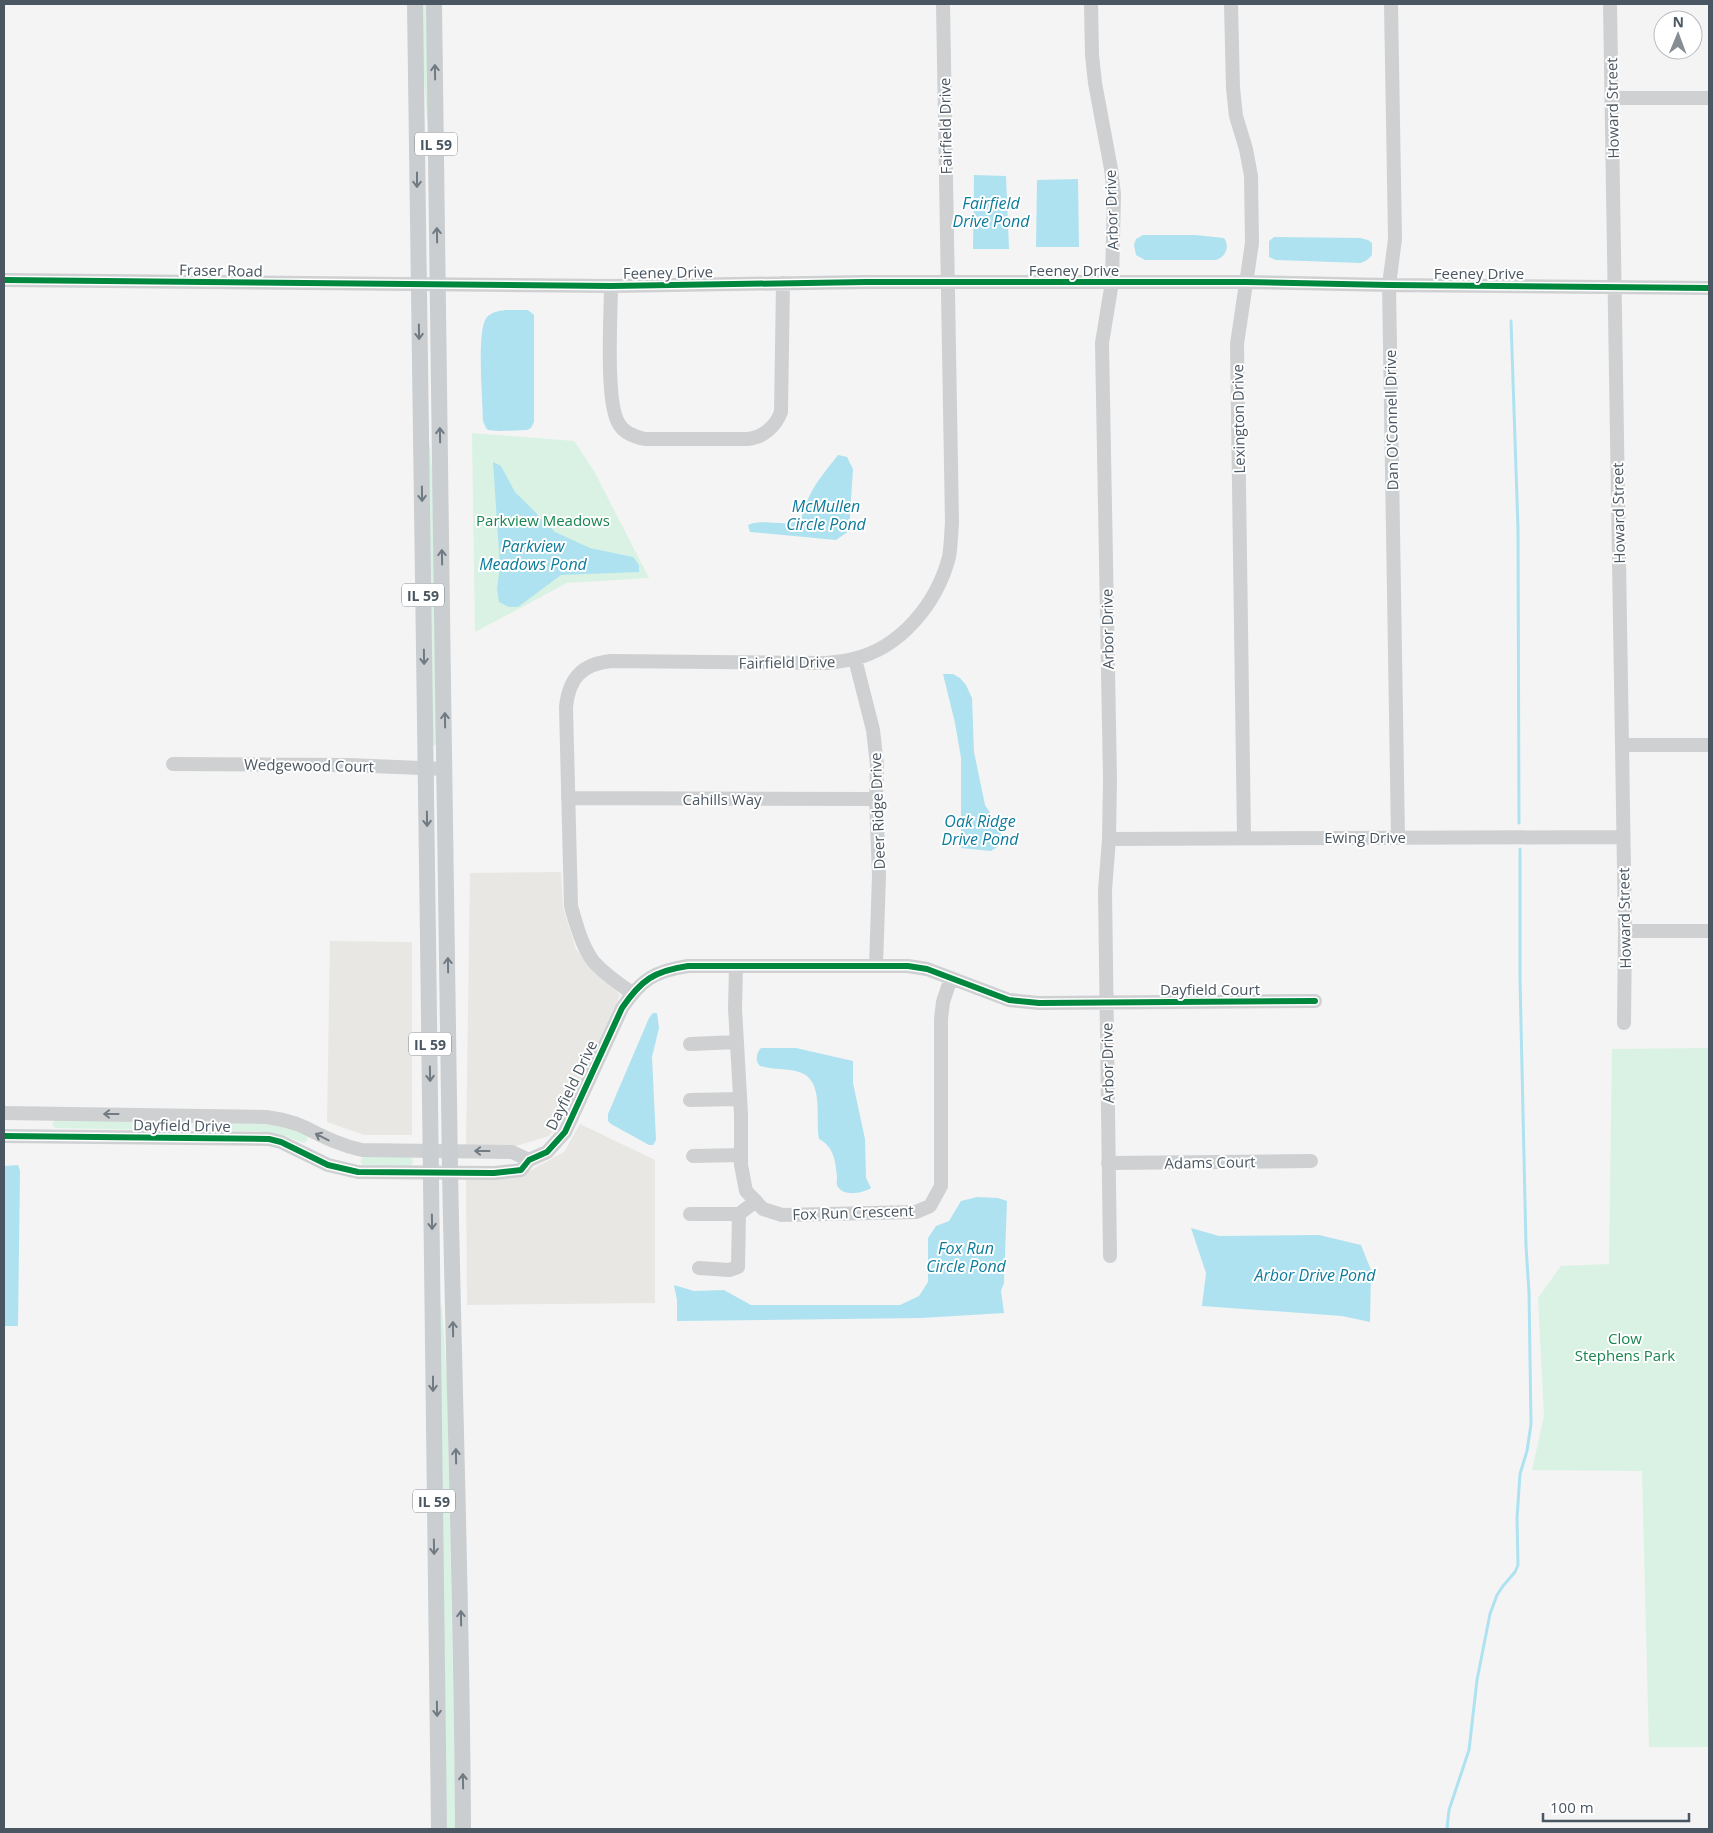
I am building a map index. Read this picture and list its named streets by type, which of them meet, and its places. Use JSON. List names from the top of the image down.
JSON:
{
  "streets": {
    "main road": ["IL 59"],
    "street": [
      "Howard Street",
      "Fairfield Drive",
      "Arbor Drive",
      "Fraser Road",
      "Feeney Drive",
      "Lexington Drive",
      "Dan O'Connell Drive",
      "Wedgewood Court",
      "Cahills Way",
      "Deer Ridge Drive",
      "Ewing Drive",
      "Dayfield Court",
      "Dayfield Drive",
      "Adams Court",
      "Fox Run Crescent"
    ]
  },
  "crossings": [
    ["Howard Street", "Feeney Drive"],
    ["Howard Street", "Ewing Drive"],
    ["Fairfield Drive", "Feeney Drive"],
    ["Fairfield Drive", "Cahills Way"],
    ["Fairfield Drive", "Deer Ridge Drive"],
    ["Fairfield Drive", "Dayfield Drive"],
    ["IL 59", "Fraser Road"],
    ["IL 59", "Feeney Drive"],
    ["IL 59", "Wedgewood Court"],
    ["IL 59", "Dayfield Drive"],
    ["Arbor Drive", "Feeney Drive"],
    ["Arbor Drive", "Ewing Drive"],
    ["Arbor Drive", "Dayfield Court"],
    ["Arbor Drive", "Dayfield Drive"],
    ["Arbor Drive", "Adams Court"],
    ["Fraser Road", "Feeney Drive"],
    ["Feeney Drive", "Lexington Drive"],
    ["Feeney Drive", "Dan O'Connell Drive"],
    ["Lexington Drive", "Ewing Drive"],
    ["Dan O'Connell Drive", "Ewing Drive"],
    ["Cahills Way", "Deer Ridge Drive"],
    ["Deer Ridge Drive", "Dayfield Drive"],
    ["Dayfield Court", "Dayfield Drive"],
    ["Dayfield Drive", "Fox Run Crescent"]
  ],
  "water": [
    "Fairfield Drive Pond",
    "McMullen Circle Pond",
    "Parkview Meadows Pond",
    "Oak Ridge Drive Pond",
    "Fox Run Circle Pond",
    "Arbor Drive Pond"
  ],
  "parks": ["Parkview Meadows", "Clow Stephens Park"],
  "scale_bar": "100 m",
  "north": "top"
}
